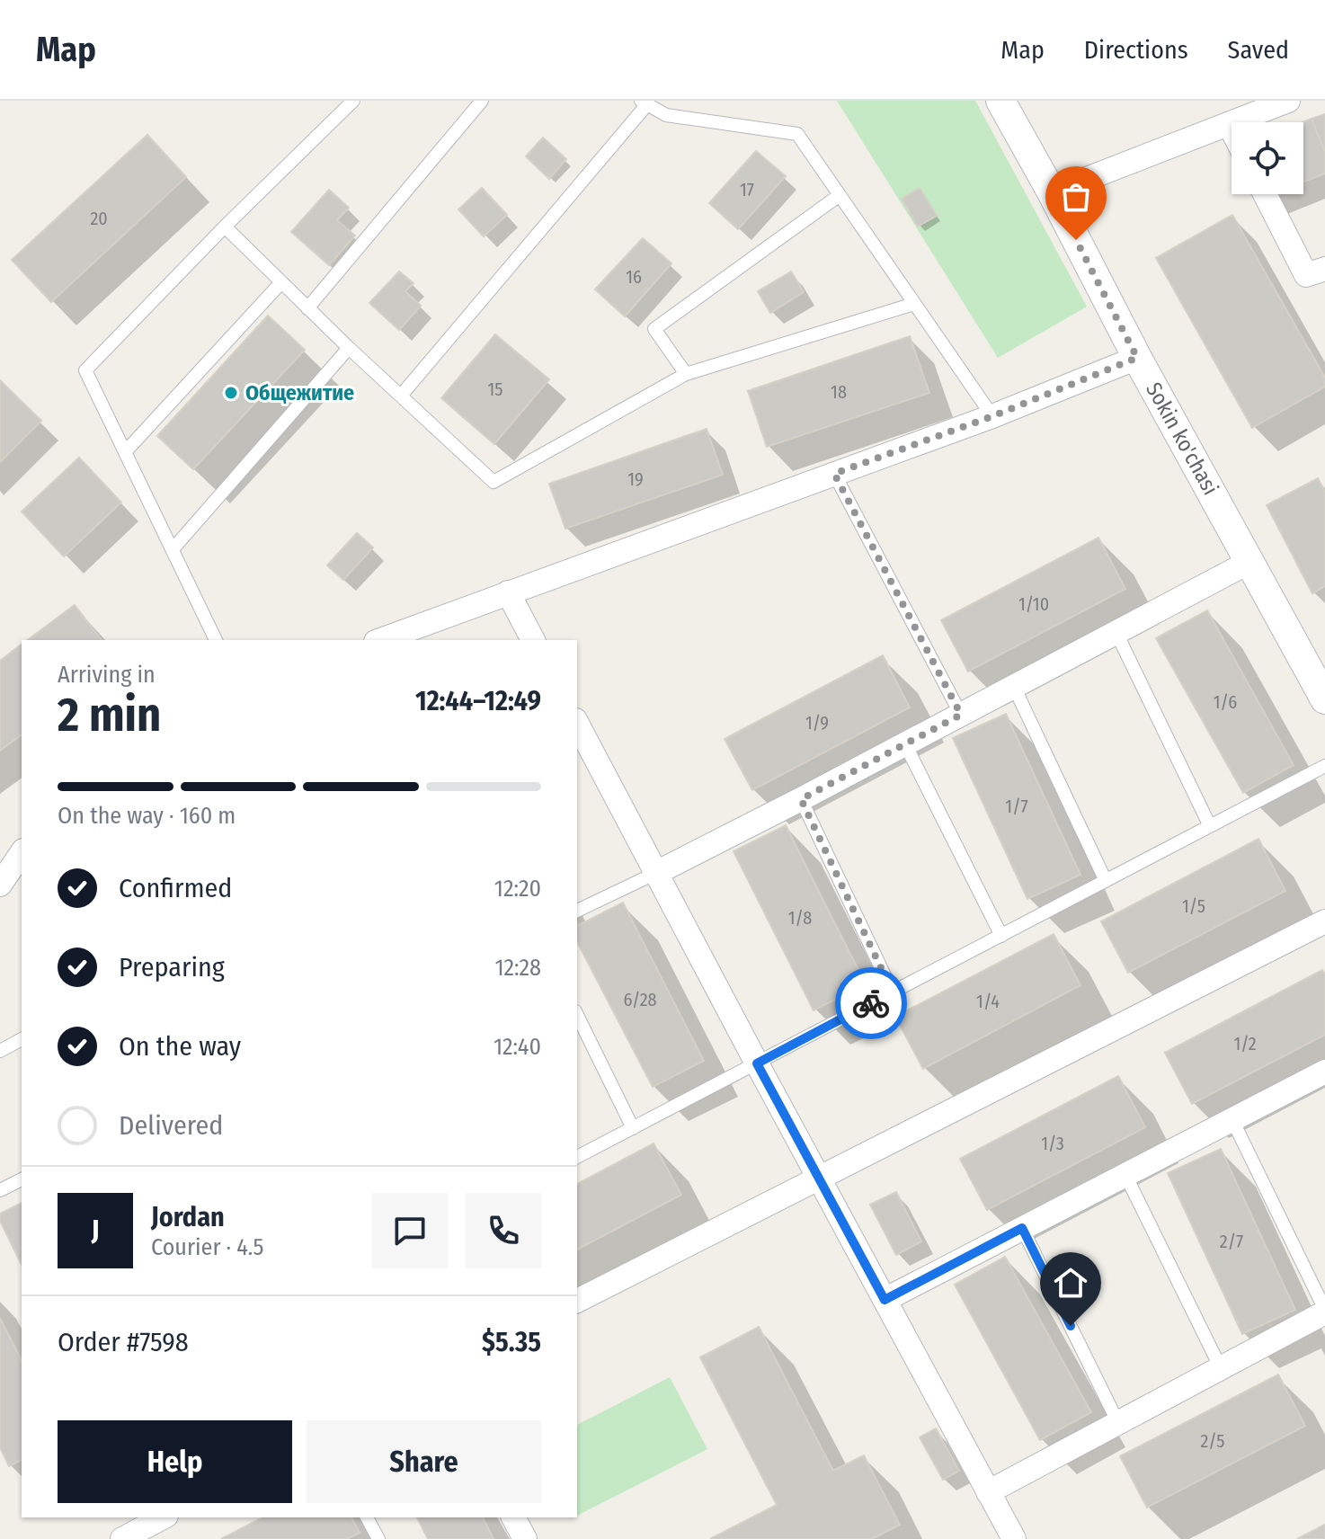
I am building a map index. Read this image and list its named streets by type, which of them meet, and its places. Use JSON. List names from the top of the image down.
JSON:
{
  "streets": {
    "street": ["Sokin ko'chasi"]
  },
  "places": ["Общежитие"],
  "house_numbers": [
    "17",
    "20",
    "16",
    "15",
    "18",
    "19",
    "1/10",
    "1/6",
    "1/9",
    "1/7",
    "1/5",
    "1/8",
    "6/28",
    "1/4",
    "1/2",
    "1/3",
    "2/7",
    "2/5"
  ],
  "page": {
    "header": "Map",
    "nav": ["Map", "Directions", "Saved"],
    "heading": ["2 min", "Arriving in", "12:44–12:49"],
    "panel": [
      "Jordan",
      "Courier · 4.5",
      "Order #7598",
      "$5.35"
    ],
    "bar": "On the way · 160 m",
    "list": [
      ["Confirmed", "12:20"],
      ["Preparing", "12:28"],
      ["On the way", "12:40"],
      "Delivered"
    ],
    "round": "J",
    "buttons": ["Help", "Share"]
  }
}
